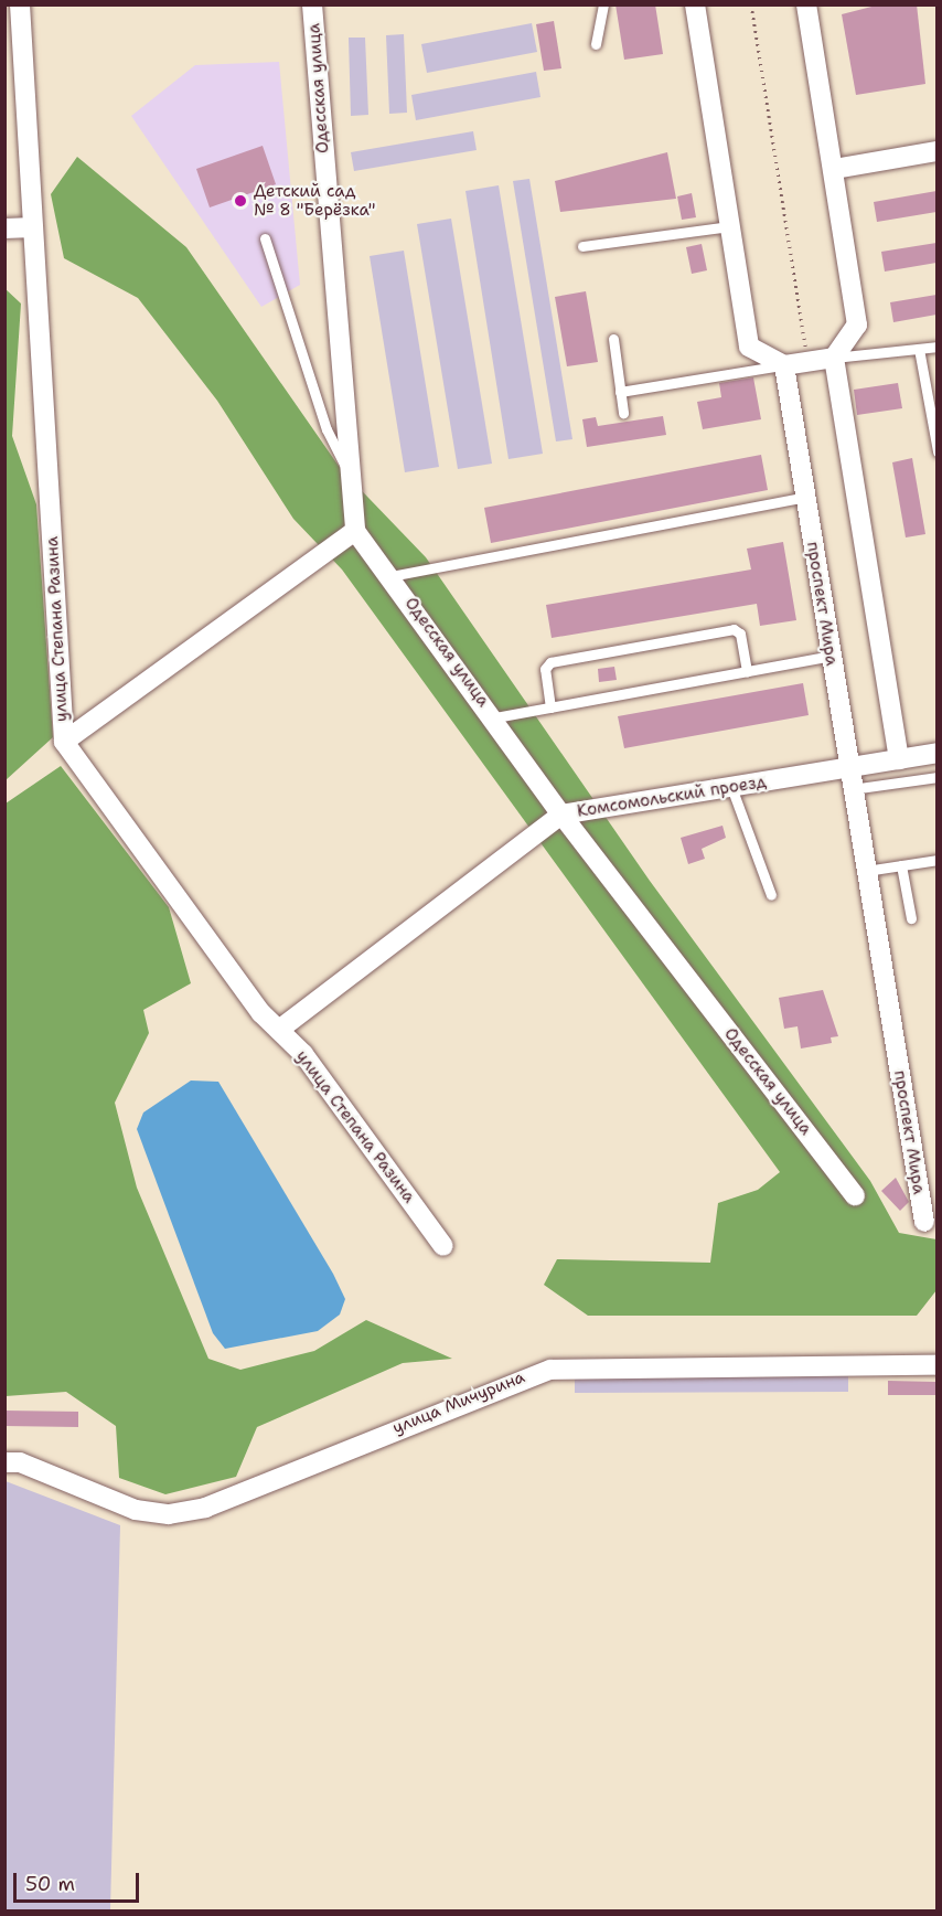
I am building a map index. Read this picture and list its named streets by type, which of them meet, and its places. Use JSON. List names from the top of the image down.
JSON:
{
  "streets": {
    "street": [
      "Одесская улица",
      "проспект Мира",
      "улица Степана Разина",
      "Комсомольский проезд",
      "улица Мичурина"
    ]
  },
  "crossings": [
    ["Одесская улица", "Комсомольский проезд"],
    ["проспект Мира", "Комсомольский проезд"],
    ["улица Степана Разина", "Комсомольский проезд"]
  ],
  "places": ["Детский сад № 8 \"Берёзка\""],
  "scale_bar": "50 m"
}
